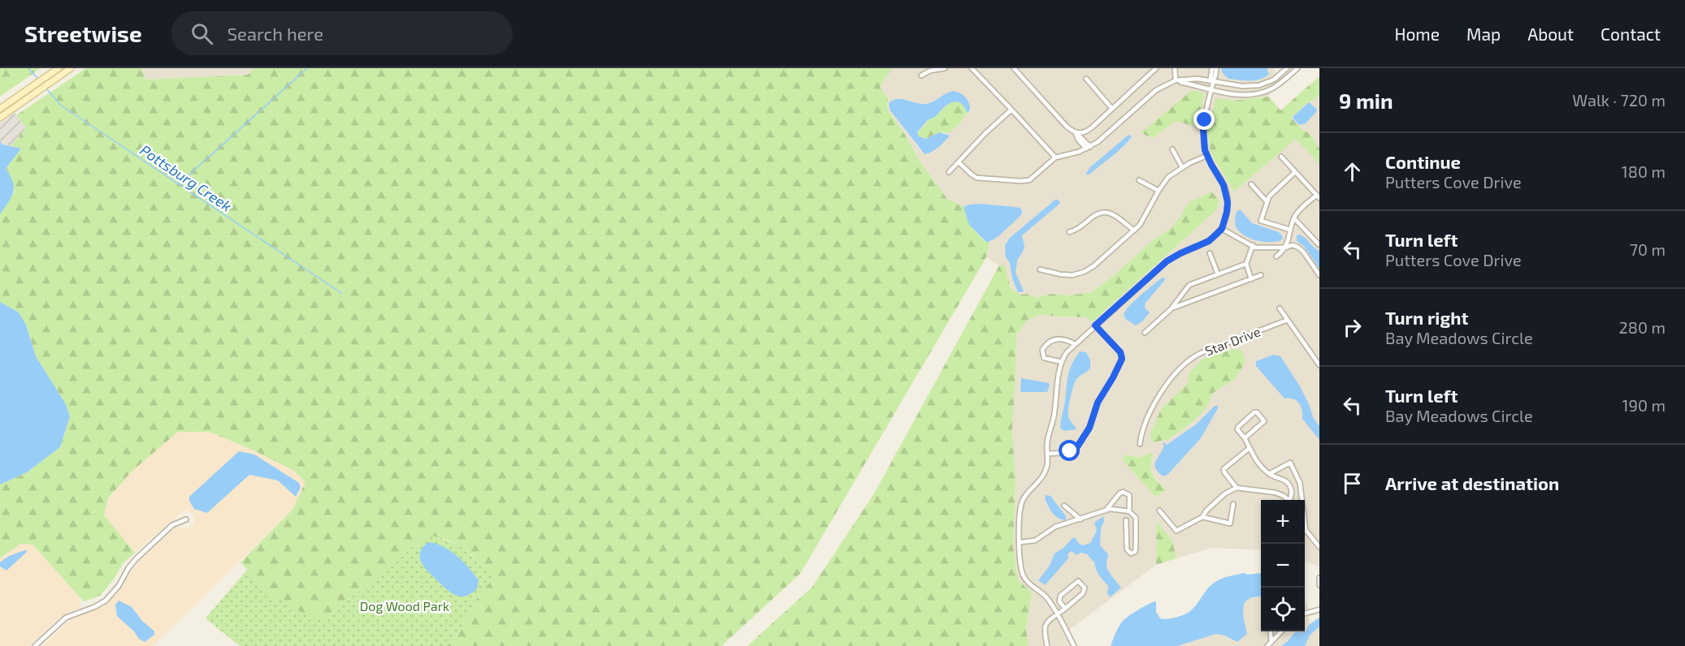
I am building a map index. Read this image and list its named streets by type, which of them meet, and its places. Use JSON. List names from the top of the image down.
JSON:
{
  "streets": {
    "street": ["Star Drive"]
  },
  "water": ["Pottsburg Creek"],
  "parks": ["Dog Wood Park"],
  "page": {
    "header": "Streetwise",
    "search": "Search here",
    "nav": [
      "Home",
      "Map",
      "About",
      "Contact"
    ],
    "heading": ["9 min", "Walk · 720 m"],
    "list": [
      ["Continue", "Putters Cove Drive", "180 m"],
      ["Turn left", "Putters Cove Drive", "70 m"],
      ["Turn right", "Bay Meadows Circle", "280 m"],
      ["Turn left", "Bay Meadows Circle", "190 m"],
      "Arrive at destination"
    ],
    "map_buttons": ["+", "−"]
  }
}
